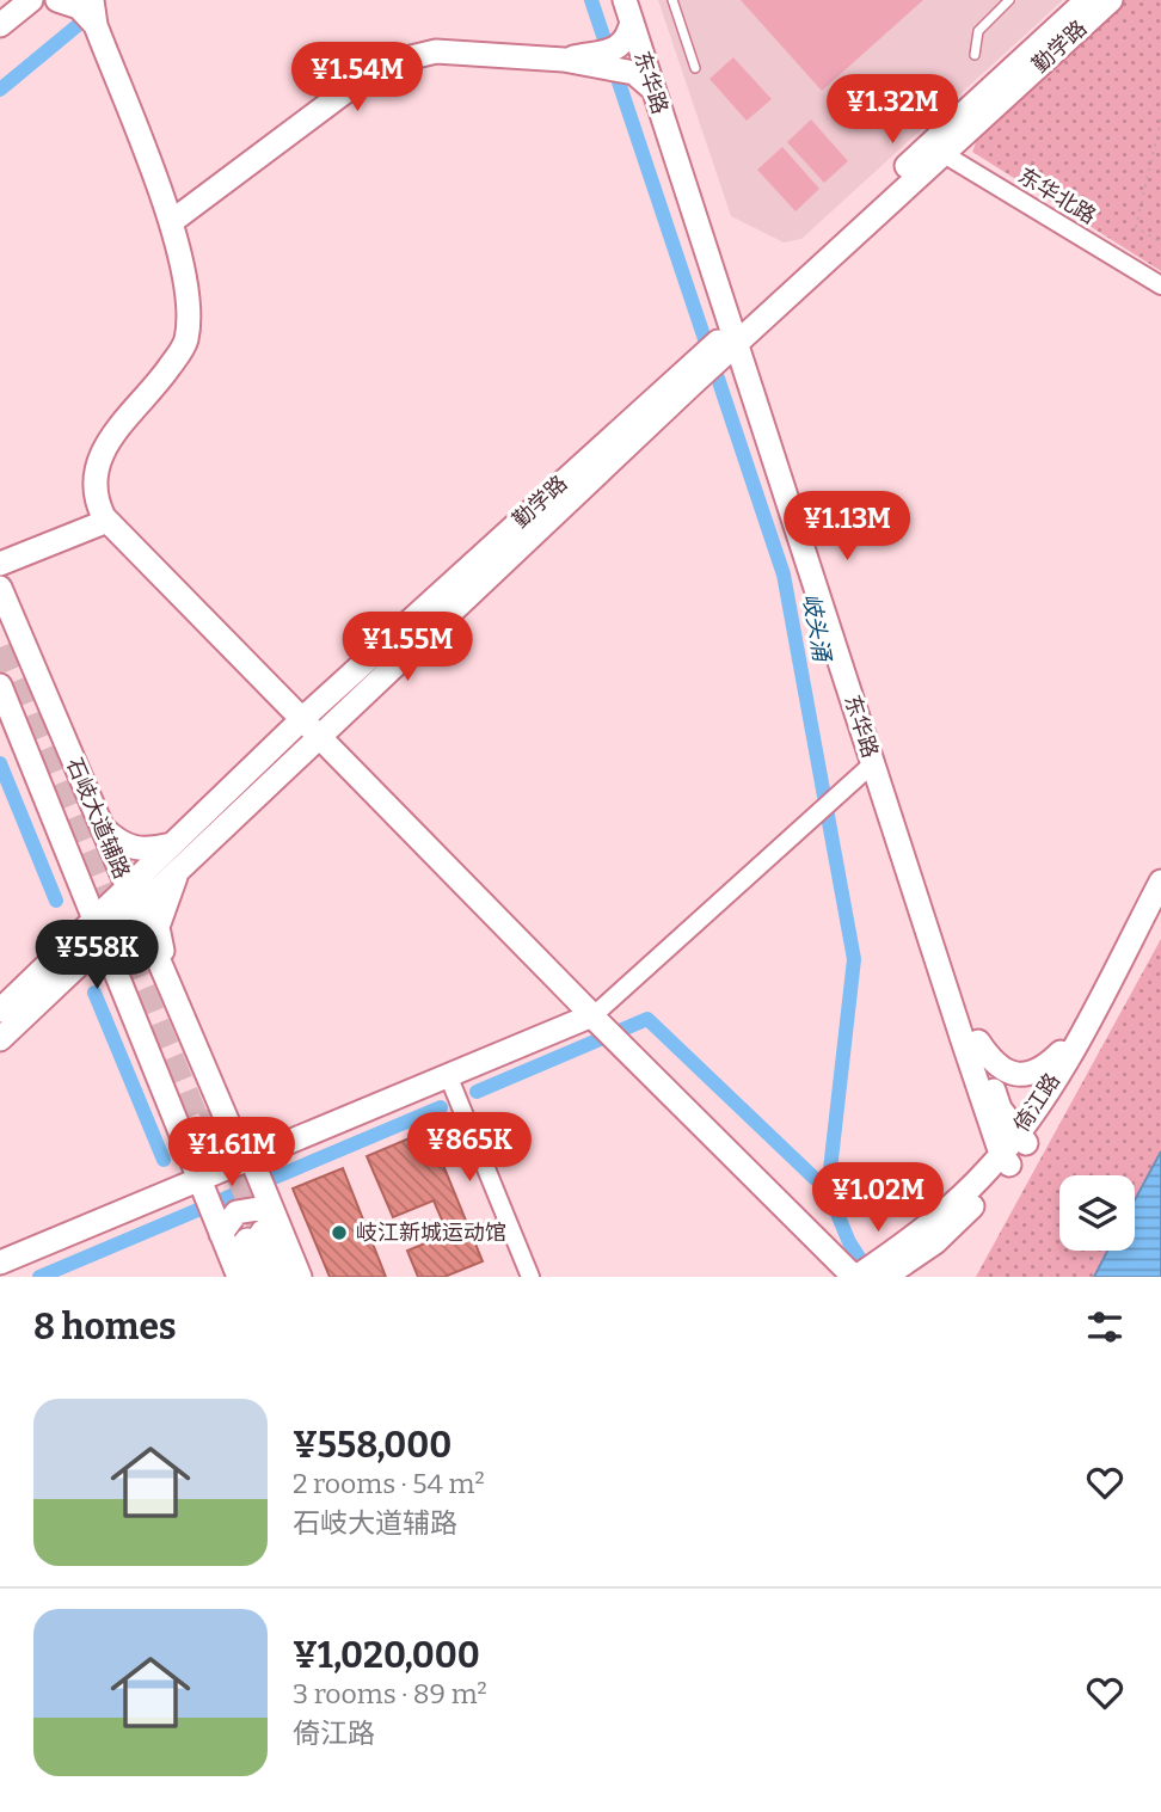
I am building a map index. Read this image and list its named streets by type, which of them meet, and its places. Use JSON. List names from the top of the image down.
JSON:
{
  "streets": {
    "main road": [
      "勤学路",
      "东华路",
      "石岐大道辅路",
      "倚江路"
    ],
    "street": ["东华北路"]
  },
  "crossings": [
    ["勤学路", "东华路"],
    ["勤学路", "东华北路"],
    ["勤学路", "石岐大道辅路"],
    ["东华路", "倚江路"]
  ],
  "water": ["岐头涌"],
  "places": ["岐江新城运动馆"],
  "page": {
    "price": [
      "¥1.54M",
      "¥1.32M",
      "¥1.13M",
      "¥1.55M",
      "¥558K",
      "¥865K",
      "¥1.61M",
      "¥1.02M"
    ],
    "heading": "8 homes",
    "list": [
      {
        "name": "¥558,000",
        "note": "2 rooms · 54 m² · 石岐大道辅路"
      },
      {
        "name": "¥1,020,000",
        "note": "3 rooms · 89 m² · 倚江路"
      }
    ]
  }
}
